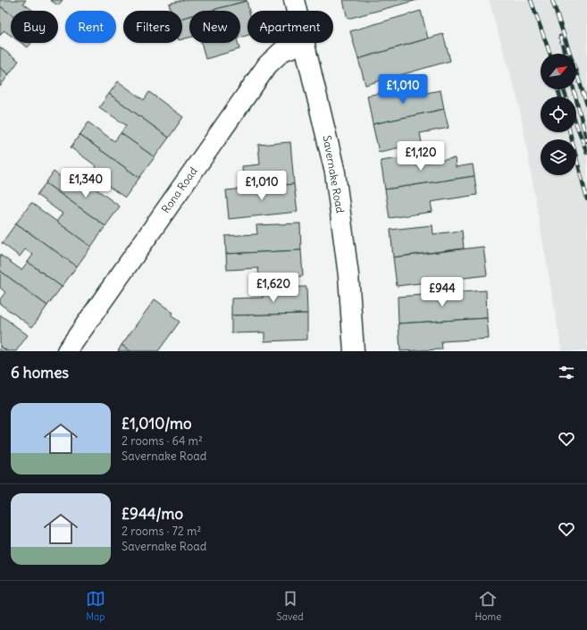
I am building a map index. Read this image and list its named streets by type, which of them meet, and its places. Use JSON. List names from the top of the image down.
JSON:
{
  "streets": {
    "street": ["Savernake Road", "Rona Road"]
  },
  "crossings": [
    ["Savernake Road", "Rona Road"]
  ],
  "north": "top right",
  "page": {
    "chip": [
      "Buy",
      "Rent",
      "Filters",
      "New",
      "Apartment"
    ],
    "price": [
      "£1,010",
      "£1,120",
      "£1,340",
      "£1,010",
      "£1,620",
      "£944"
    ],
    "heading": "6 homes",
    "list": [
      {
        "name": "£1,010/mo",
        "note": "2 rooms · 64 m² · Savernake Road"
      },
      {
        "name": "£944/mo",
        "note": "2 rooms · 72 m² · Savernake Road"
      }
    ],
    "tabs": ["Map", "Saved", "Home"]
  }
}
